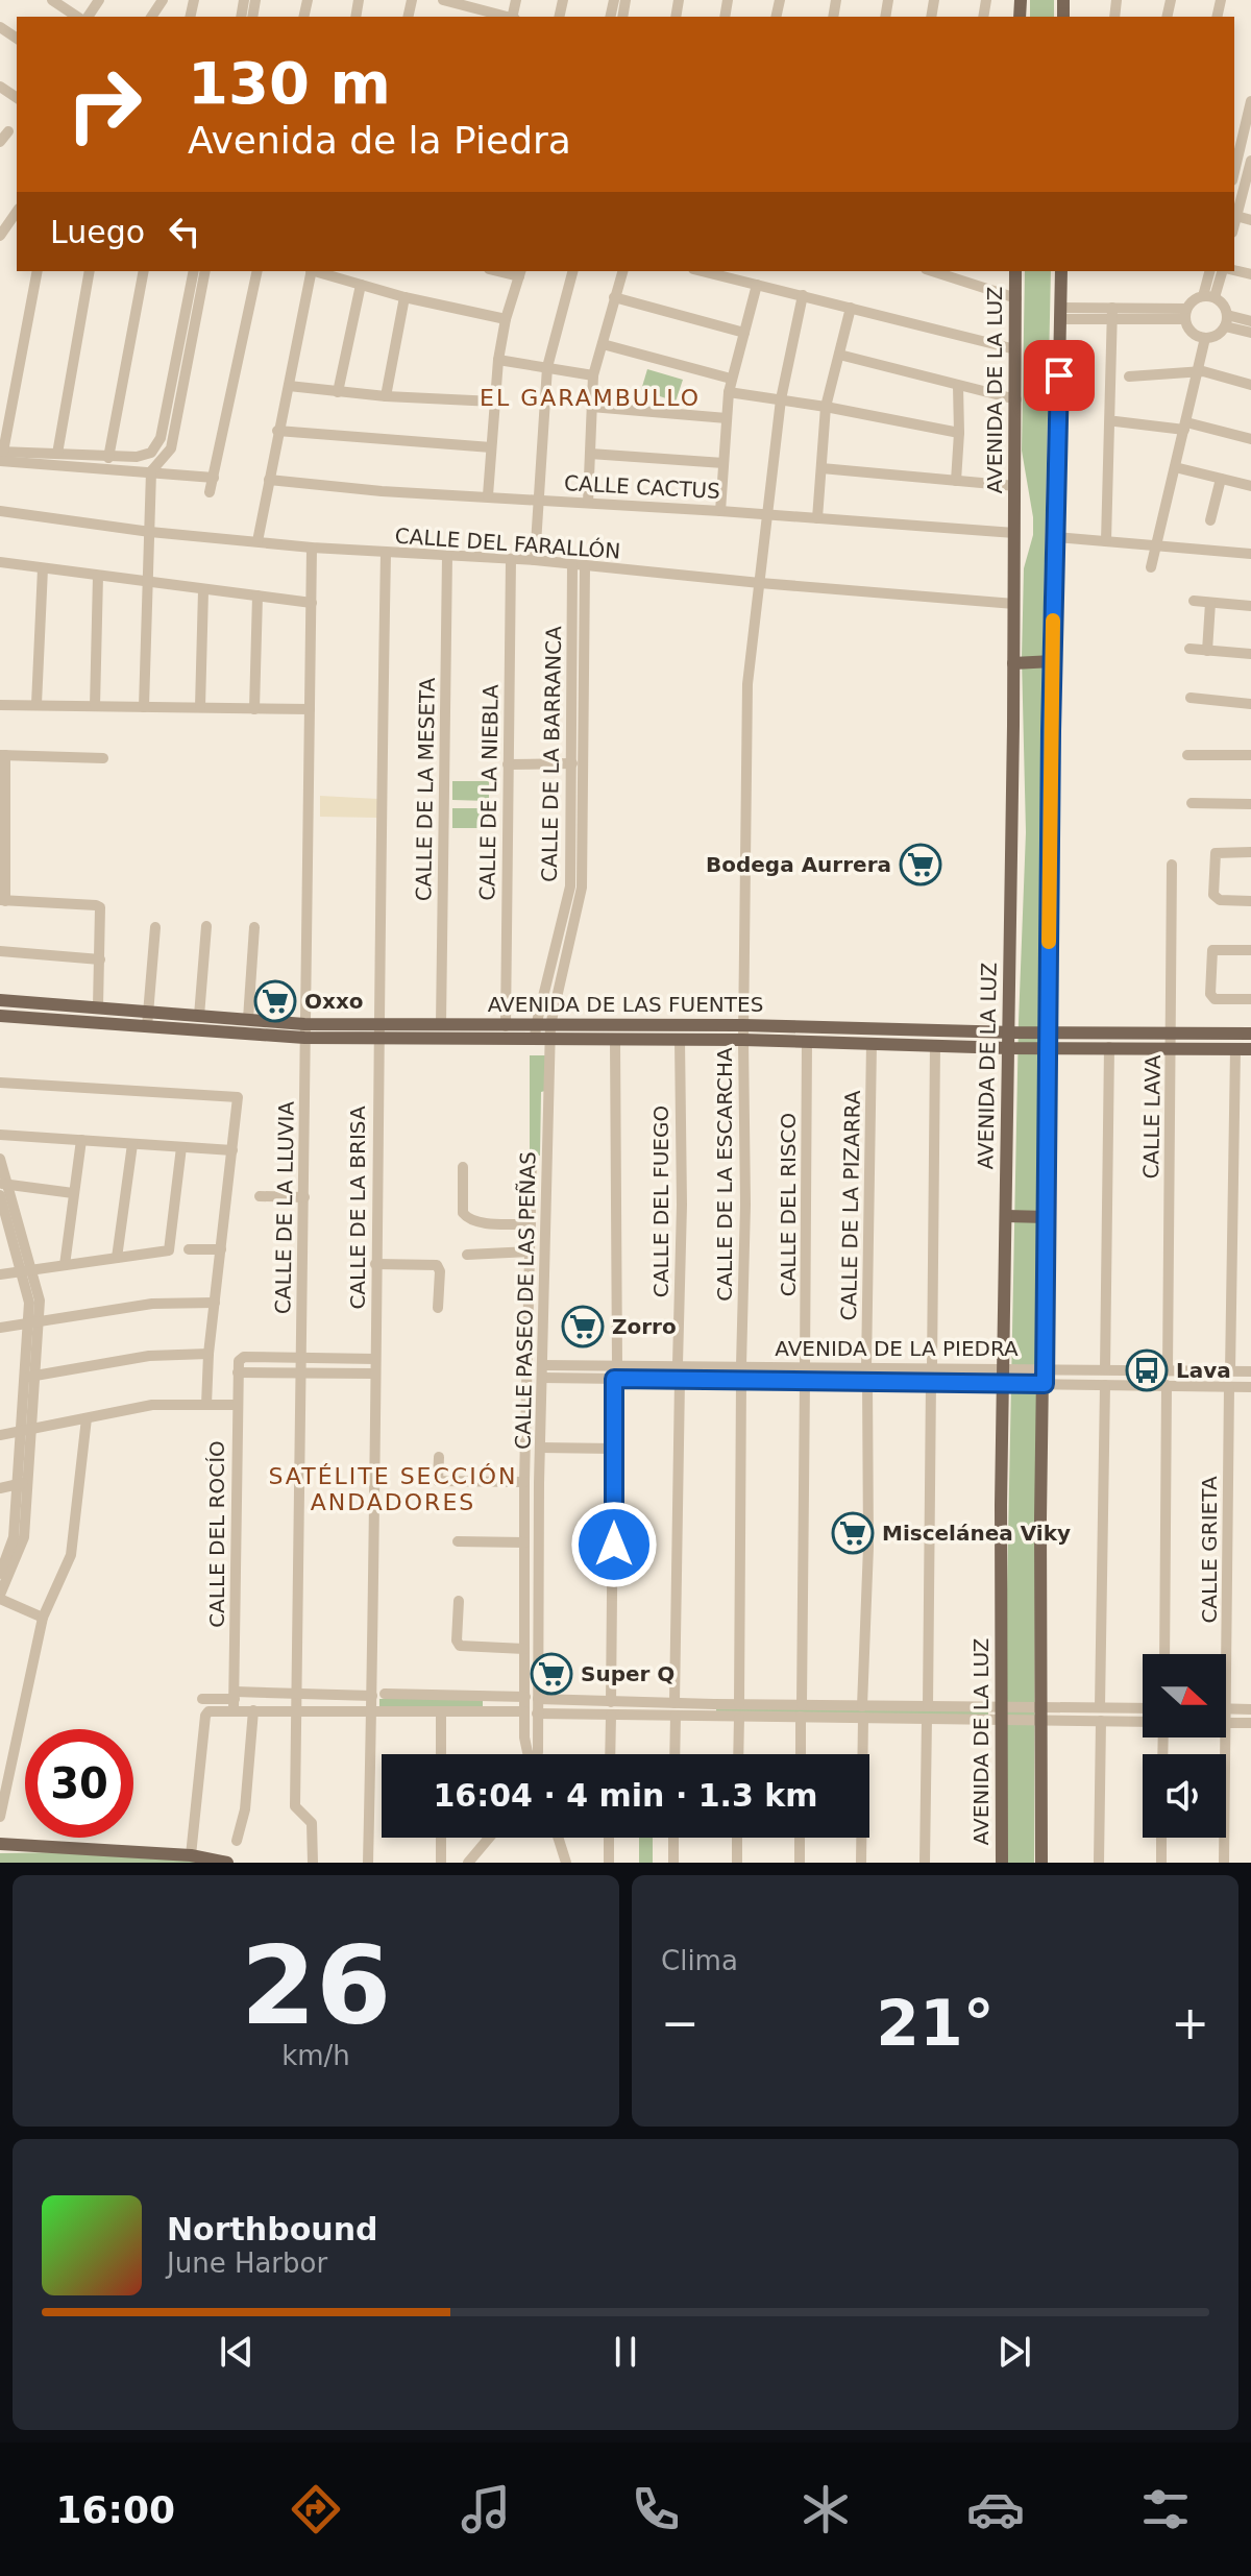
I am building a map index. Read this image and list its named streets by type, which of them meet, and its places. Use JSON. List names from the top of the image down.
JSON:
{
  "streets": {
    "main road": ["AVENIDA DE LA LUZ", "AVENIDA DE LAS FUENTES"],
    "street": [
      "CALLE CACTUS",
      "CALLE DEL FARALLÓN",
      "CALLE DE LA BARRANCA",
      "CALLE DE LA MESETA",
      "CALLE DE LA NIEBLA",
      "CALLE LAVA",
      "CALLE DE LA ESCARCHA",
      "CALLE DEL FUEGO",
      "CALLE DEL RISCO",
      "CALLE DE LA PIZARRA",
      "CALLE DE LA LLUVIA",
      "CALLE DE LA BRISA",
      "CALLE PASEO DE LAS PEÑAS",
      "AVENIDA DE LA PIEDRA",
      "CALLE DEL ROCÍO",
      "CALLE GRIETA"
    ]
  },
  "crossings": [
    ["AVENIDA DE LA LUZ", "CALLE CACTUS"],
    ["AVENIDA DE LA LUZ", "CALLE DEL FARALLÓN"],
    ["AVENIDA DE LA LUZ", "AVENIDA DE LAS FUENTES"],
    ["AVENIDA DE LA LUZ", "AVENIDA DE LA PIEDRA"],
    ["CALLE CACTUS", "CALLE DE LA ESCARCHA"],
    ["CALLE DEL FARALLÓN", "CALLE DE LA BARRANCA"],
    ["CALLE DEL FARALLÓN", "CALLE DE LA MESETA"],
    ["CALLE DEL FARALLÓN", "CALLE DE LA NIEBLA"],
    ["CALLE DEL FARALLÓN", "CALLE DE LA ESCARCHA"],
    ["CALLE DEL FARALLÓN", "CALLE DE LA LLUVIA"],
    ["CALLE DEL FARALLÓN", "CALLE DE LA BRISA"],
    ["CALLE DE LA BARRANCA", "AVENIDA DE LAS FUENTES"],
    ["CALLE DE LA MESETA", "AVENIDA DE LAS FUENTES"],
    ["CALLE DE LA NIEBLA", "AVENIDA DE LAS FUENTES"],
    ["AVENIDA DE LAS FUENTES", "CALLE LAVA"],
    ["AVENIDA DE LAS FUENTES", "CALLE DE LA ESCARCHA"],
    ["AVENIDA DE LAS FUENTES", "CALLE DEL FUEGO"],
    ["AVENIDA DE LAS FUENTES", "CALLE DEL RISCO"],
    ["AVENIDA DE LAS FUENTES", "CALLE DE LA PIZARRA"],
    ["AVENIDA DE LAS FUENTES", "CALLE DE LA LLUVIA"],
    ["AVENIDA DE LAS FUENTES", "CALLE DE LA BRISA"],
    ["AVENIDA DE LAS FUENTES", "CALLE PASEO DE LAS PEÑAS"],
    ["CALLE LAVA", "AVENIDA DE LA PIEDRA"],
    ["CALLE DE LA ESCARCHA", "AVENIDA DE LA PIEDRA"],
    ["CALLE DEL FUEGO", "AVENIDA DE LA PIEDRA"],
    ["CALLE DEL RISCO", "AVENIDA DE LA PIEDRA"],
    ["CALLE DE LA PIZARRA", "AVENIDA DE LA PIEDRA"],
    ["CALLE DE LA LLUVIA", "CALLE DEL ROCÍO"],
    ["CALLE PASEO DE LAS PEÑAS", "AVENIDA DE LA PIEDRA"],
    ["AVENIDA DE LA PIEDRA", "CALLE GRIETA"]
  ],
  "districts": ["EL GARAMBULLO", "SATÉLITE SECCIÓN ANDADORES"],
  "places": {
    "supermarket": [
      "Bodega Aurrera",
      "Oxxo",
      "Zorro",
      "Miscelánea Viky",
      "Super Q"
    ],
    "bus stop": ["Lava"]
  },
  "north": "right",
  "page": {
    "turn": ["130 m", "Avenida de la Piedra"],
    "then": "Luego",
    "limit": "30",
    "trip": "16:04 · 4 min · 1.3 km",
    "tile": [
      ["26", "km/h"],
      "Clima"
    ],
    "heat": ["−", "21°", "+"],
    "song": ["Northbound", "June Harbor"],
    "tabs": "16:00"
  }
}
